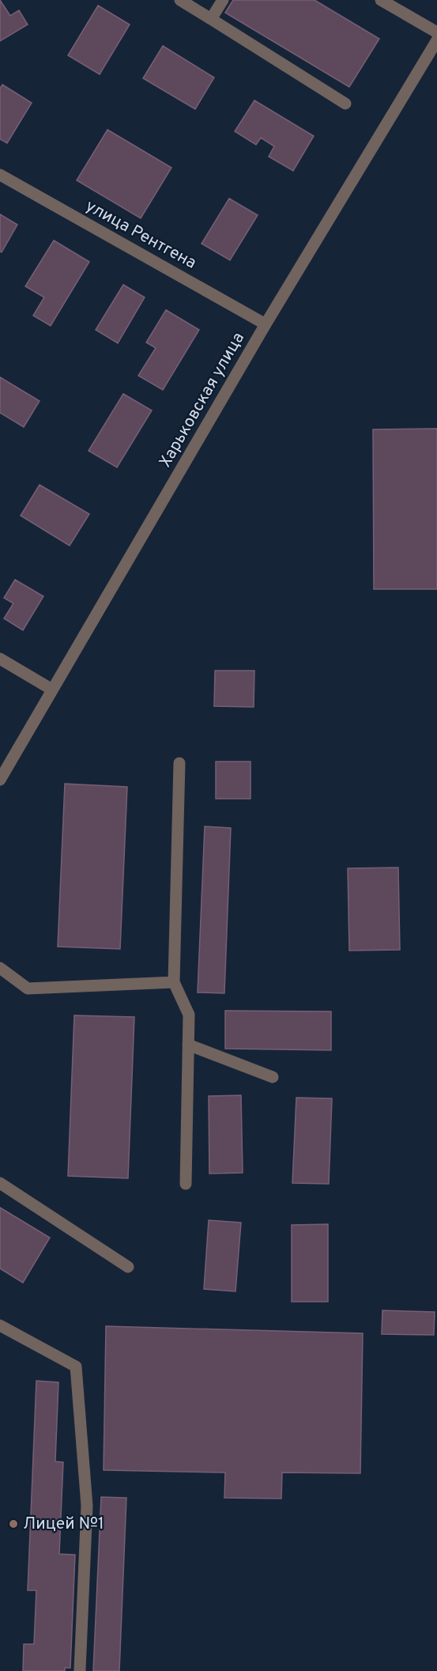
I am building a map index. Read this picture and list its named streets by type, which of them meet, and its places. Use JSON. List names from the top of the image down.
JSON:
{
  "streets": {
    "street": ["улица Рентгена", "Харьковская улица"]
  },
  "crossings": [
    ["улица Рентгена", "Харьковская улица"]
  ],
  "places": ["Лицей №1"]
}
